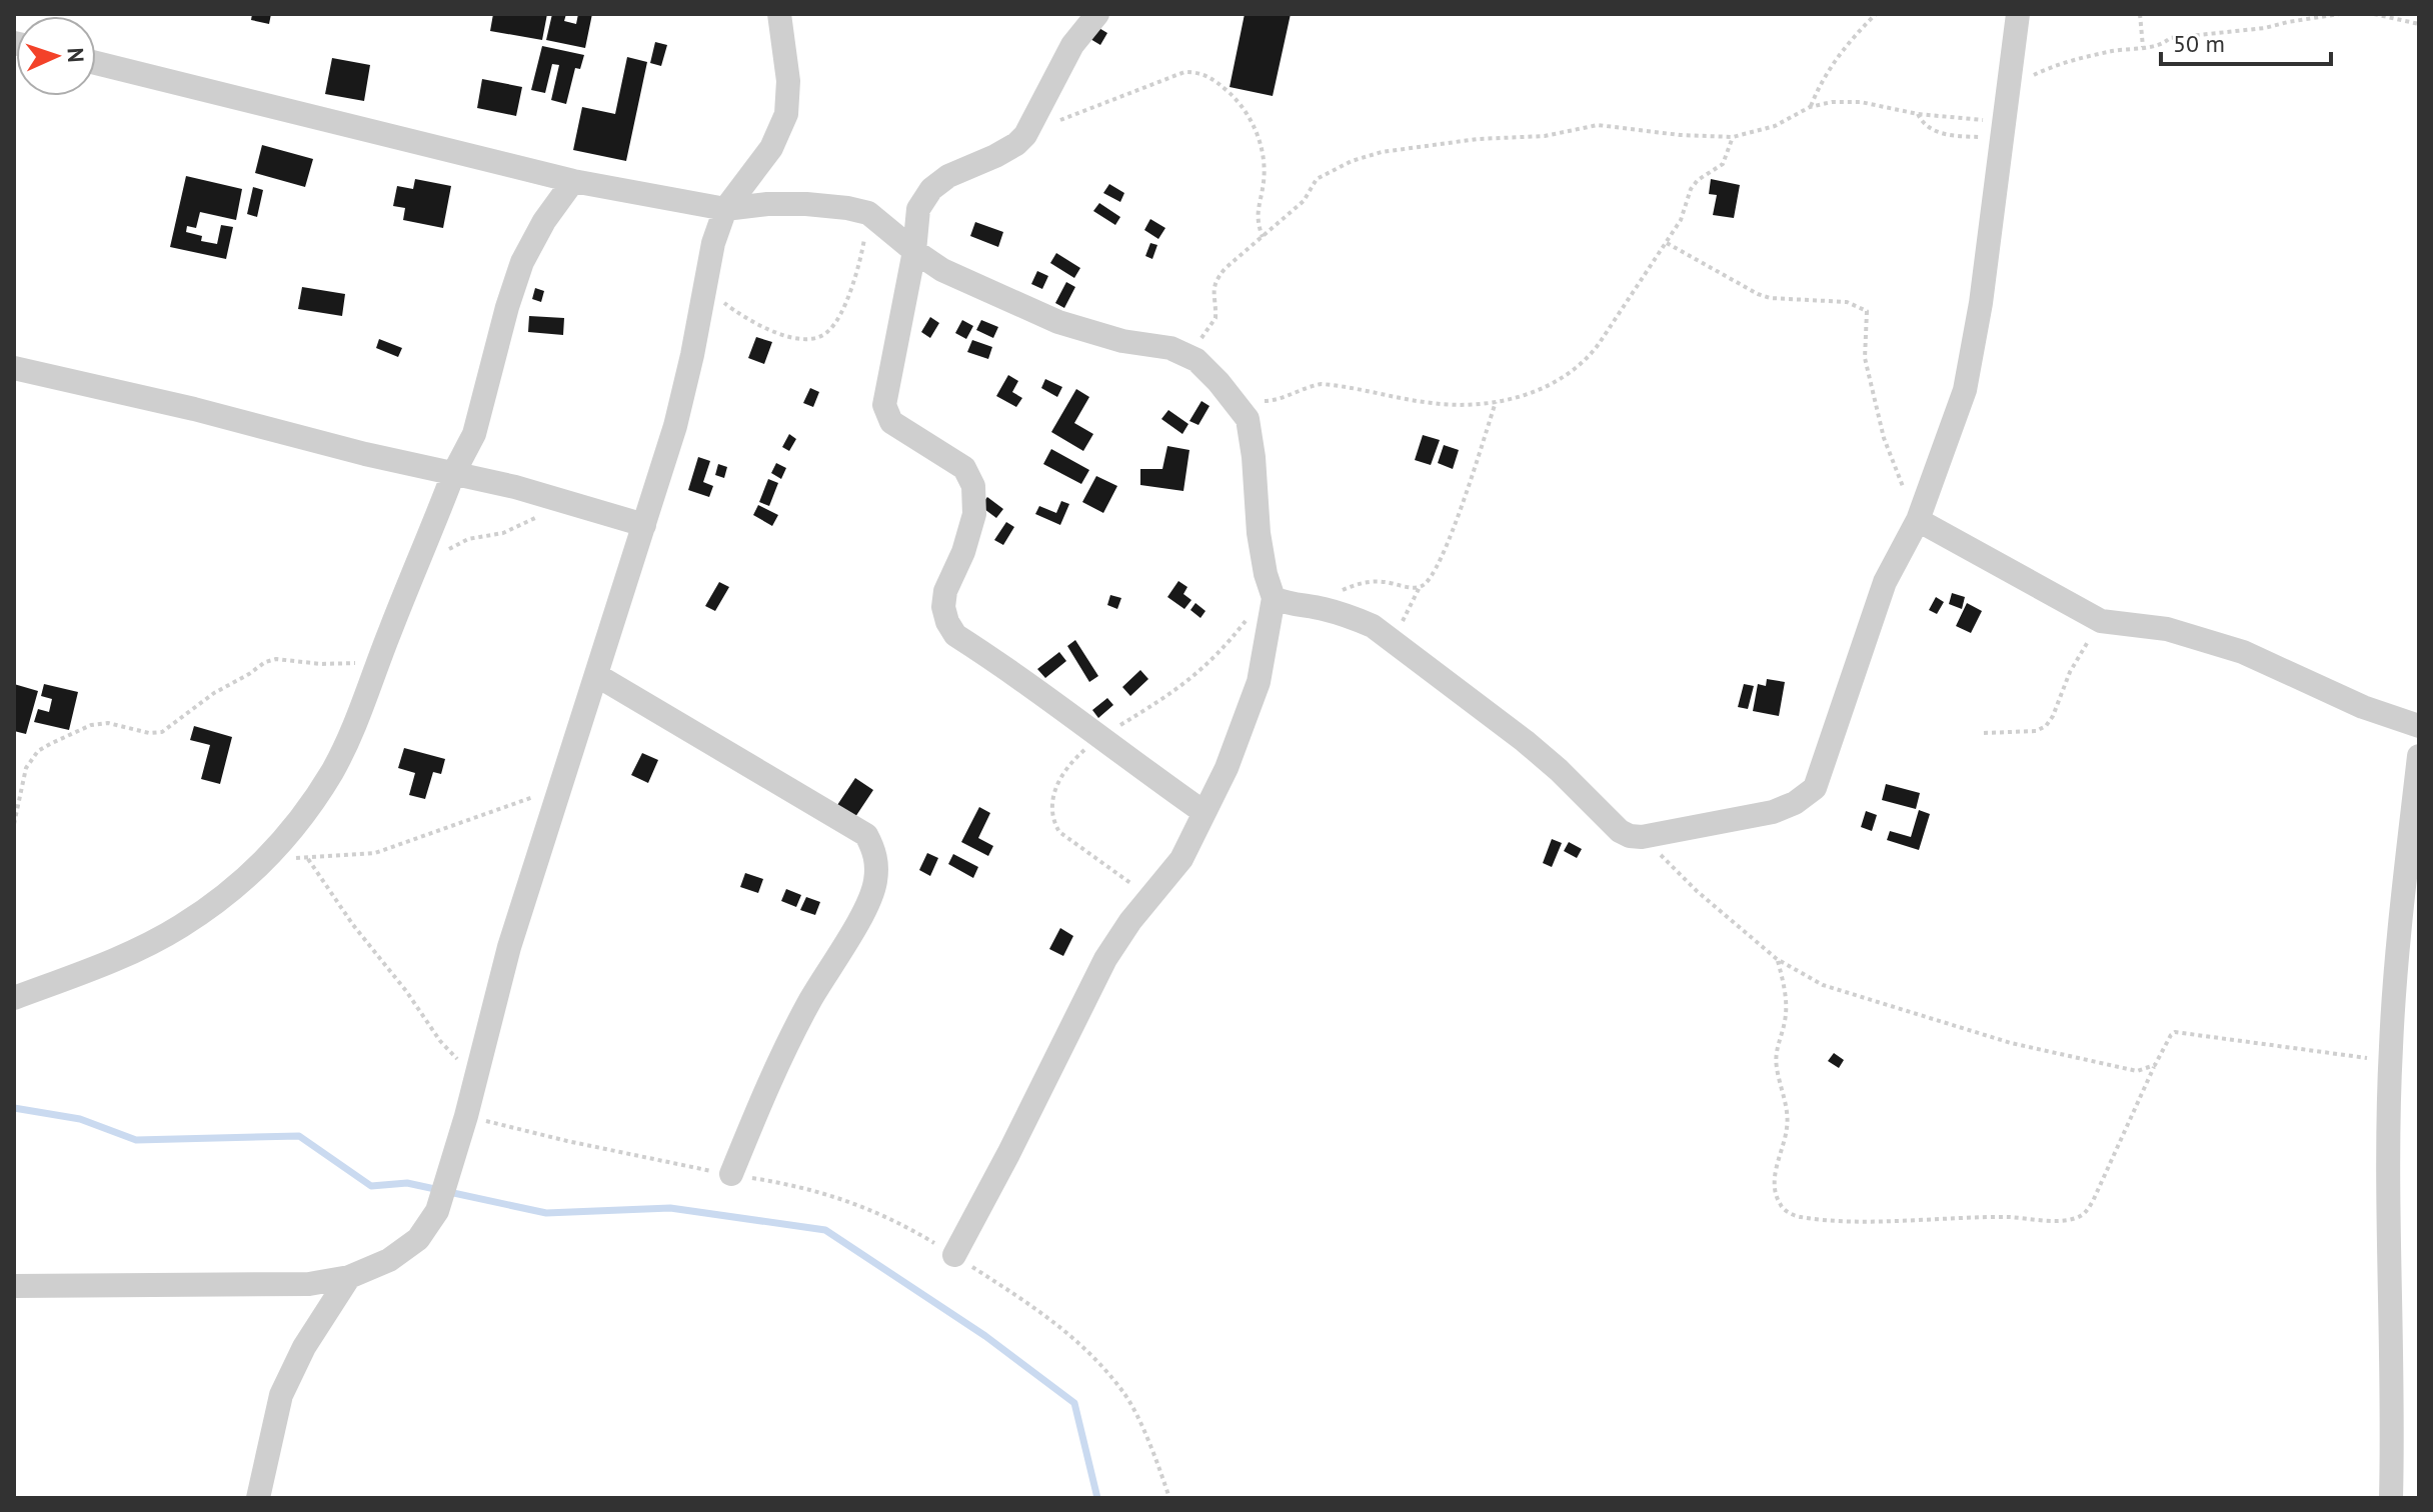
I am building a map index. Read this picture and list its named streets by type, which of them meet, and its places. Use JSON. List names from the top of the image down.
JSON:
{
  "scale_bar": "50 m",
  "north": "right"
}
